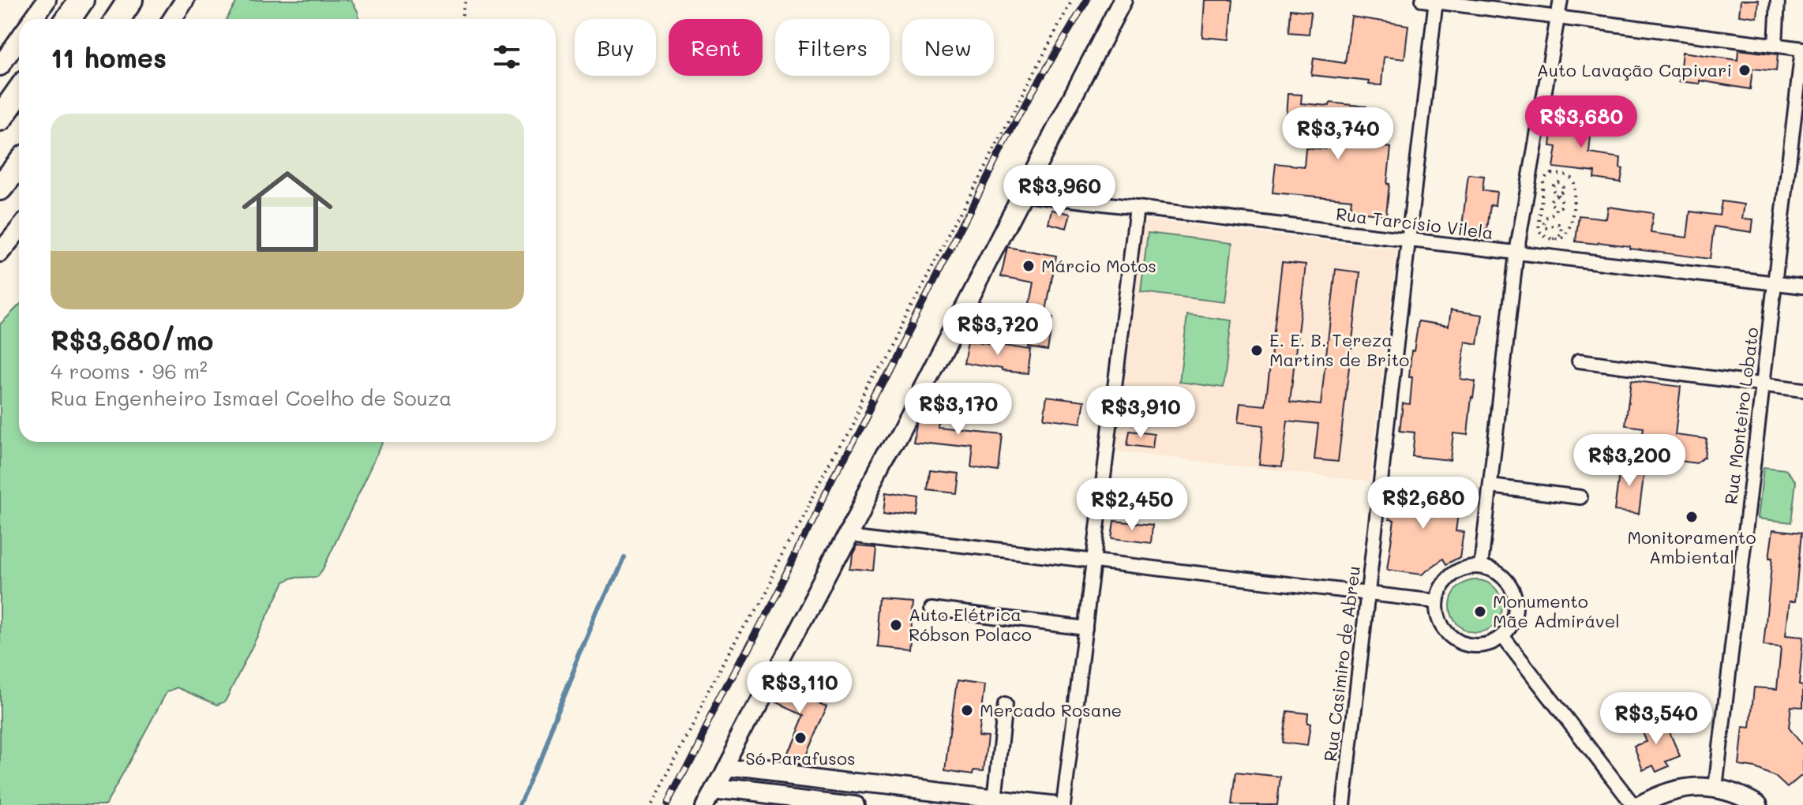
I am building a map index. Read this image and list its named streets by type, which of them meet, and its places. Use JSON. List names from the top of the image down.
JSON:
{
  "streets": {
    "street": ["Rua Tarcísio Vilela", "Rua Monteiro Lobato", "Rua Casimiro de Abreu"]
  },
  "crossings": [
    ["Rua Tarcísio Vilela", "Rua Monteiro Lobato"],
    ["Rua Tarcísio Vilela", "Rua Casimiro de Abreu"]
  ],
  "places": [
    "Auto Lavação Capivari",
    "Márcio Motos",
    "E. E. B. Tereza Martins de Brito",
    "Monitoramento Ambiental",
    "Monumento Mãe Admirável",
    "Auto Elétrica Róbson Polaco",
    "Mercado Rosane",
    "Só Parafusos"
  ],
  "page": {
    "chip": [
      "Buy",
      "Rent",
      "Filters",
      "New"
    ],
    "heading": "11 homes",
    "list": [
      {
        "name": "R$3,680/mo",
        "note": "4 rooms · 96 m² · Rua Engenheiro Ismael Coelho de Souza"
      }
    ],
    "price": [
      "R$3,680",
      "R$3,740",
      "R$3,960",
      "R$3,720",
      "R$3,170",
      "R$3,910",
      "R$3,200",
      "R$2,680",
      "R$2,450",
      "R$3,110",
      "R$3,540"
    ]
  }
}
